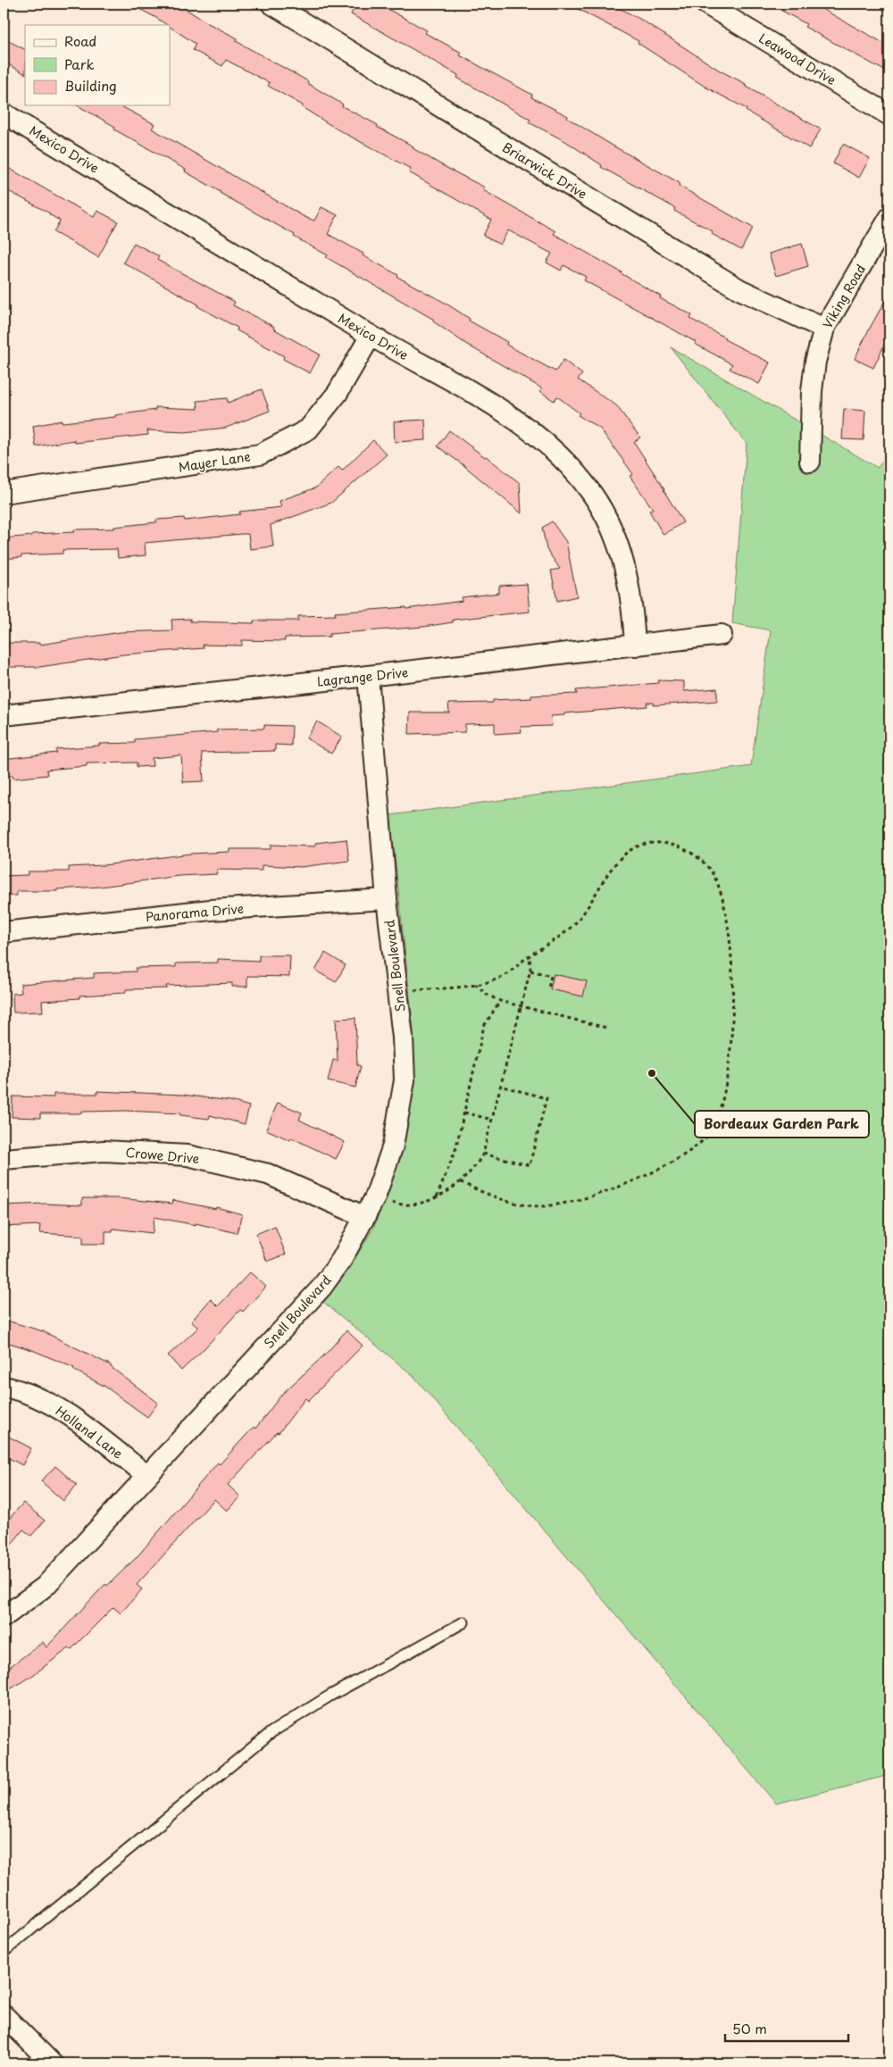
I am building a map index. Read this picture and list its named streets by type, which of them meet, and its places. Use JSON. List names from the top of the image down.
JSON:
{
  "streets": {
    "street": [
      "Leawood Drive",
      "Mexico Drive",
      "Briarwick Drive",
      "Viking Road",
      "Mayer Lane",
      "Lagrange Drive",
      "Panorama Drive",
      "Snell Boulevard",
      "Crowe Drive",
      "Holland Lane"
    ]
  },
  "crossings": [
    ["Mexico Drive", "Mayer Lane"],
    ["Mexico Drive", "Lagrange Drive"],
    ["Briarwick Drive", "Viking Road"],
    ["Lagrange Drive", "Snell Boulevard"],
    ["Panorama Drive", "Snell Boulevard"],
    ["Snell Boulevard", "Crowe Drive"],
    ["Snell Boulevard", "Holland Lane"]
  ],
  "places": ["Bordeaux Garden Park"],
  "legend": ["Road", "Park", "Building"],
  "scale_bar": "50 m"
}
